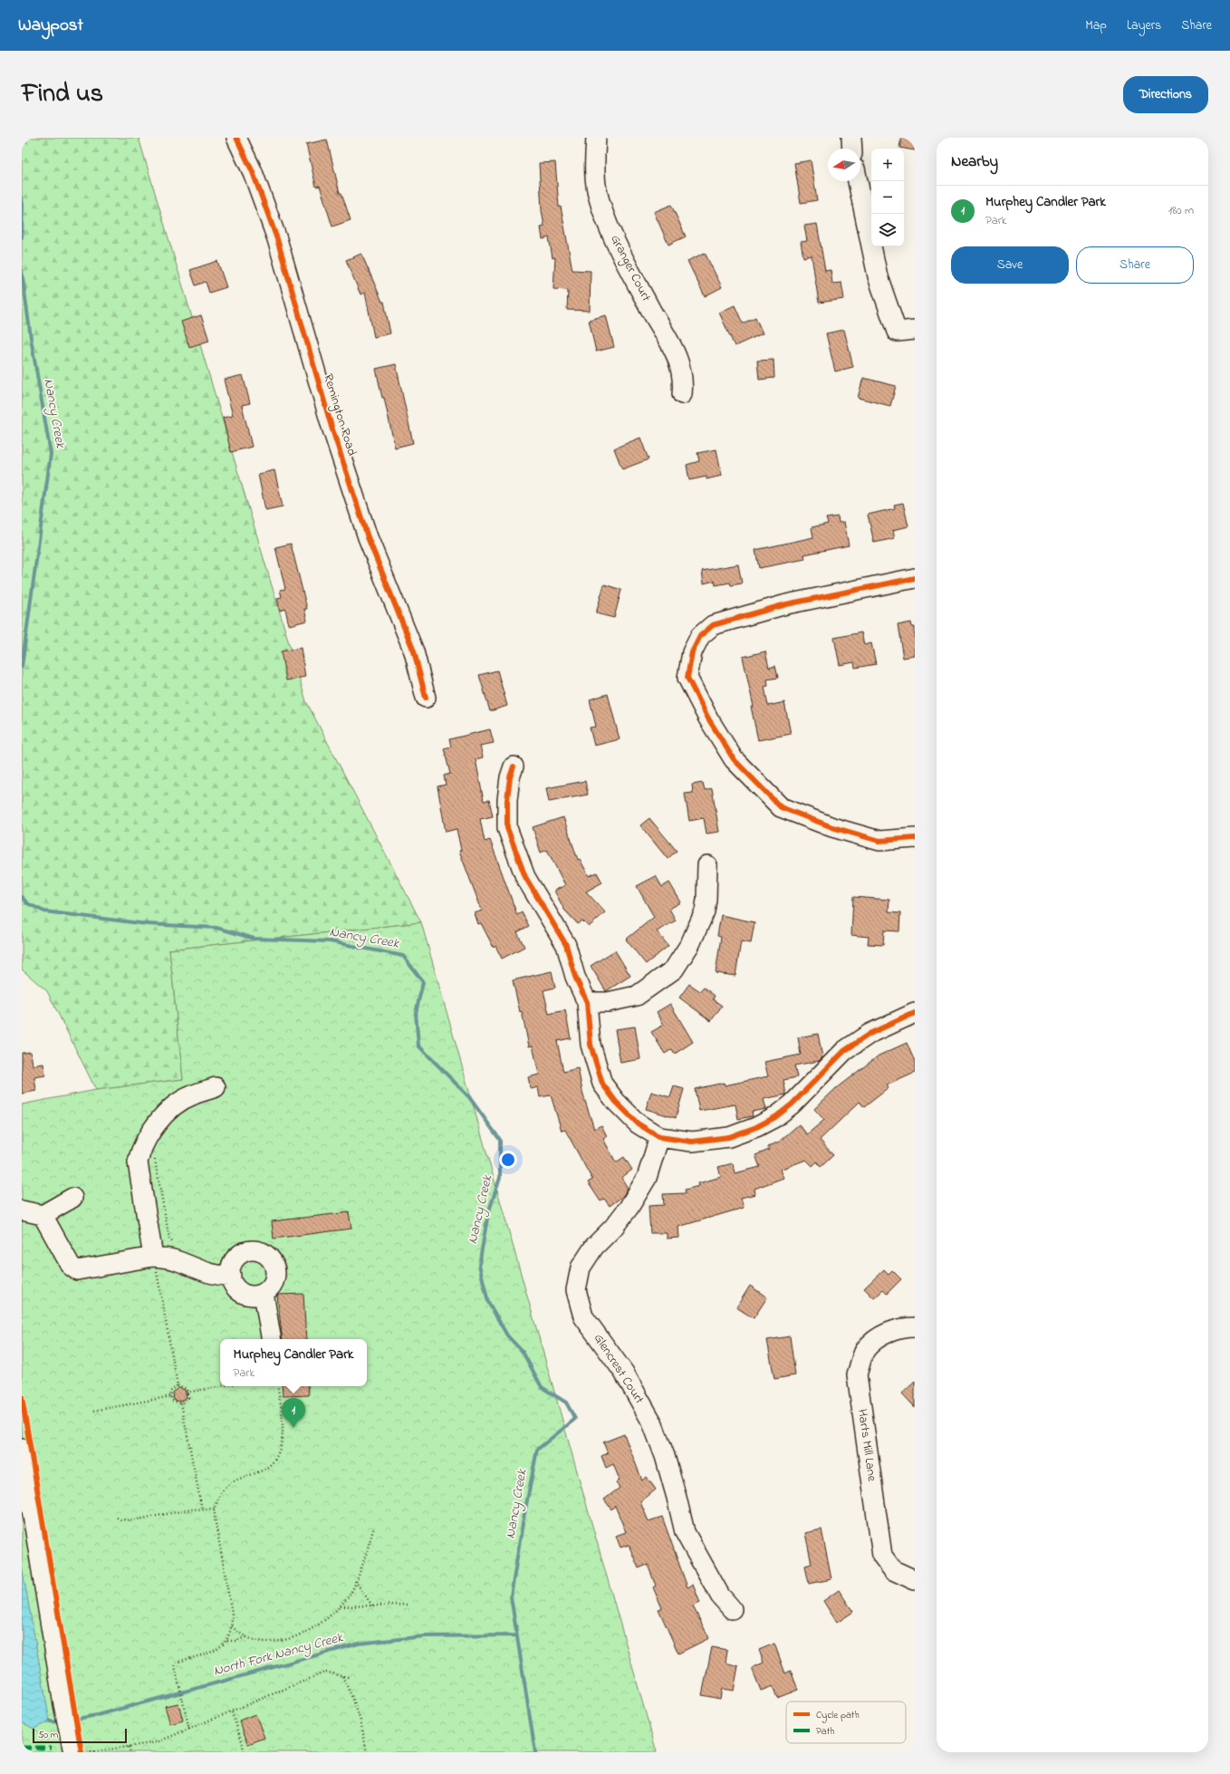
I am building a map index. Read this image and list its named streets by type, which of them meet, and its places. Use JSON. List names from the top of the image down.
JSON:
{
  "streets": {
    "street": [
      "Granger Court",
      "Remington Road",
      "Glencrest Court",
      "Harts Mill Lane"
    ]
  },
  "water": ["Nancy Creek", "North Fork Nancy Creek"],
  "legend": ["Cycle path", "Path"],
  "scale_bar": "50 m",
  "north": "left",
  "page": {
    "header": "Waypost",
    "nav": ["Map", "Layers", "Share"],
    "title": "Find us",
    "buttons": [
      "Directions",
      ["Save", "Share"]
    ],
    "heading": "Nearby",
    "map_buttons": ["+", "−"],
    "list": [
      {
        "mark": "1",
        "name": "Murphey Candler Park",
        "note": "Park",
        "value": "180 m"
      }
    ],
    "popup": ["Murphey Candler Park", "Park"],
    "pins": "1",
    "scale": "50 m"
  }
}
